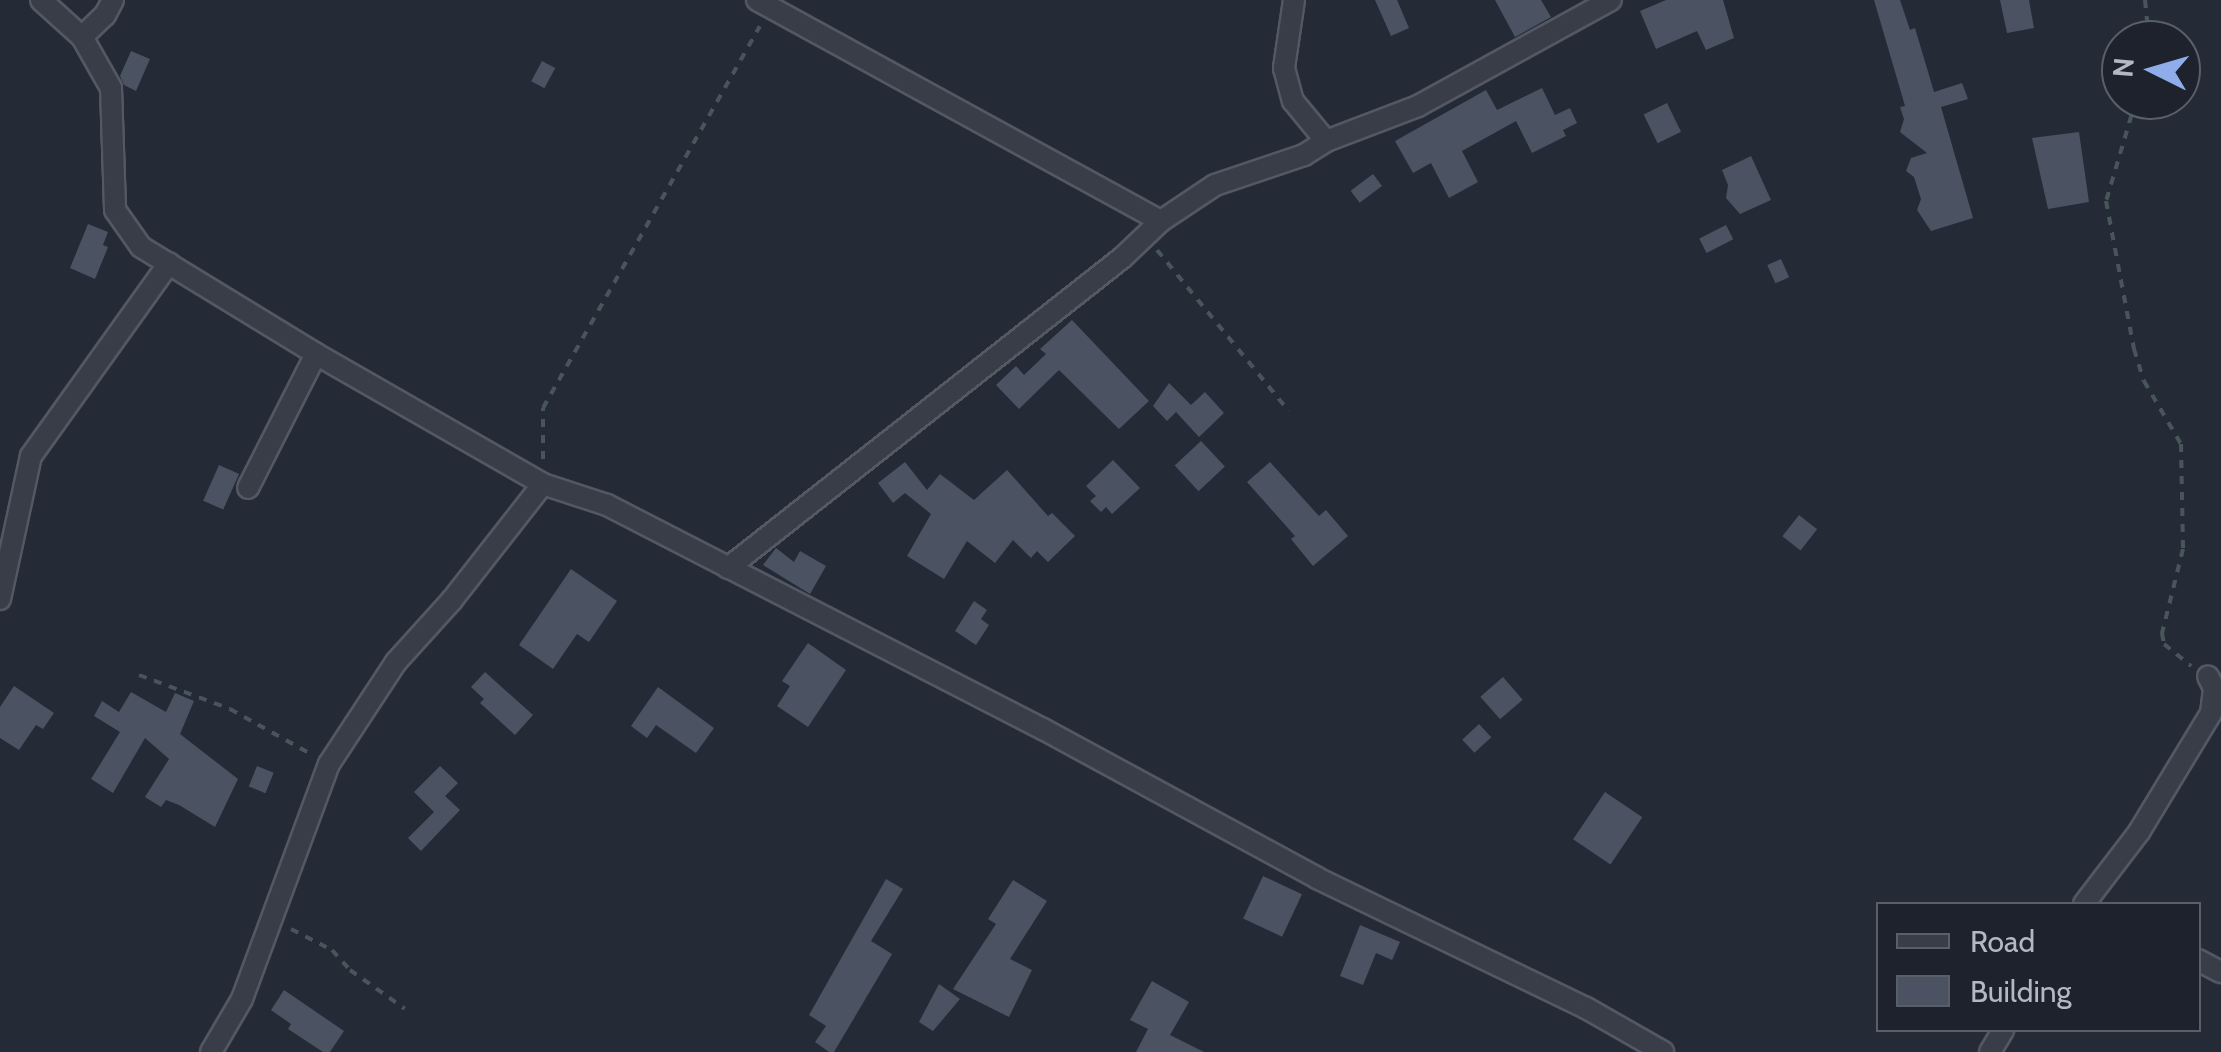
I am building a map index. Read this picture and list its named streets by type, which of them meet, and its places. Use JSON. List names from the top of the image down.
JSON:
{
  "legend": ["Road", "Building"],
  "north": "left"
}
